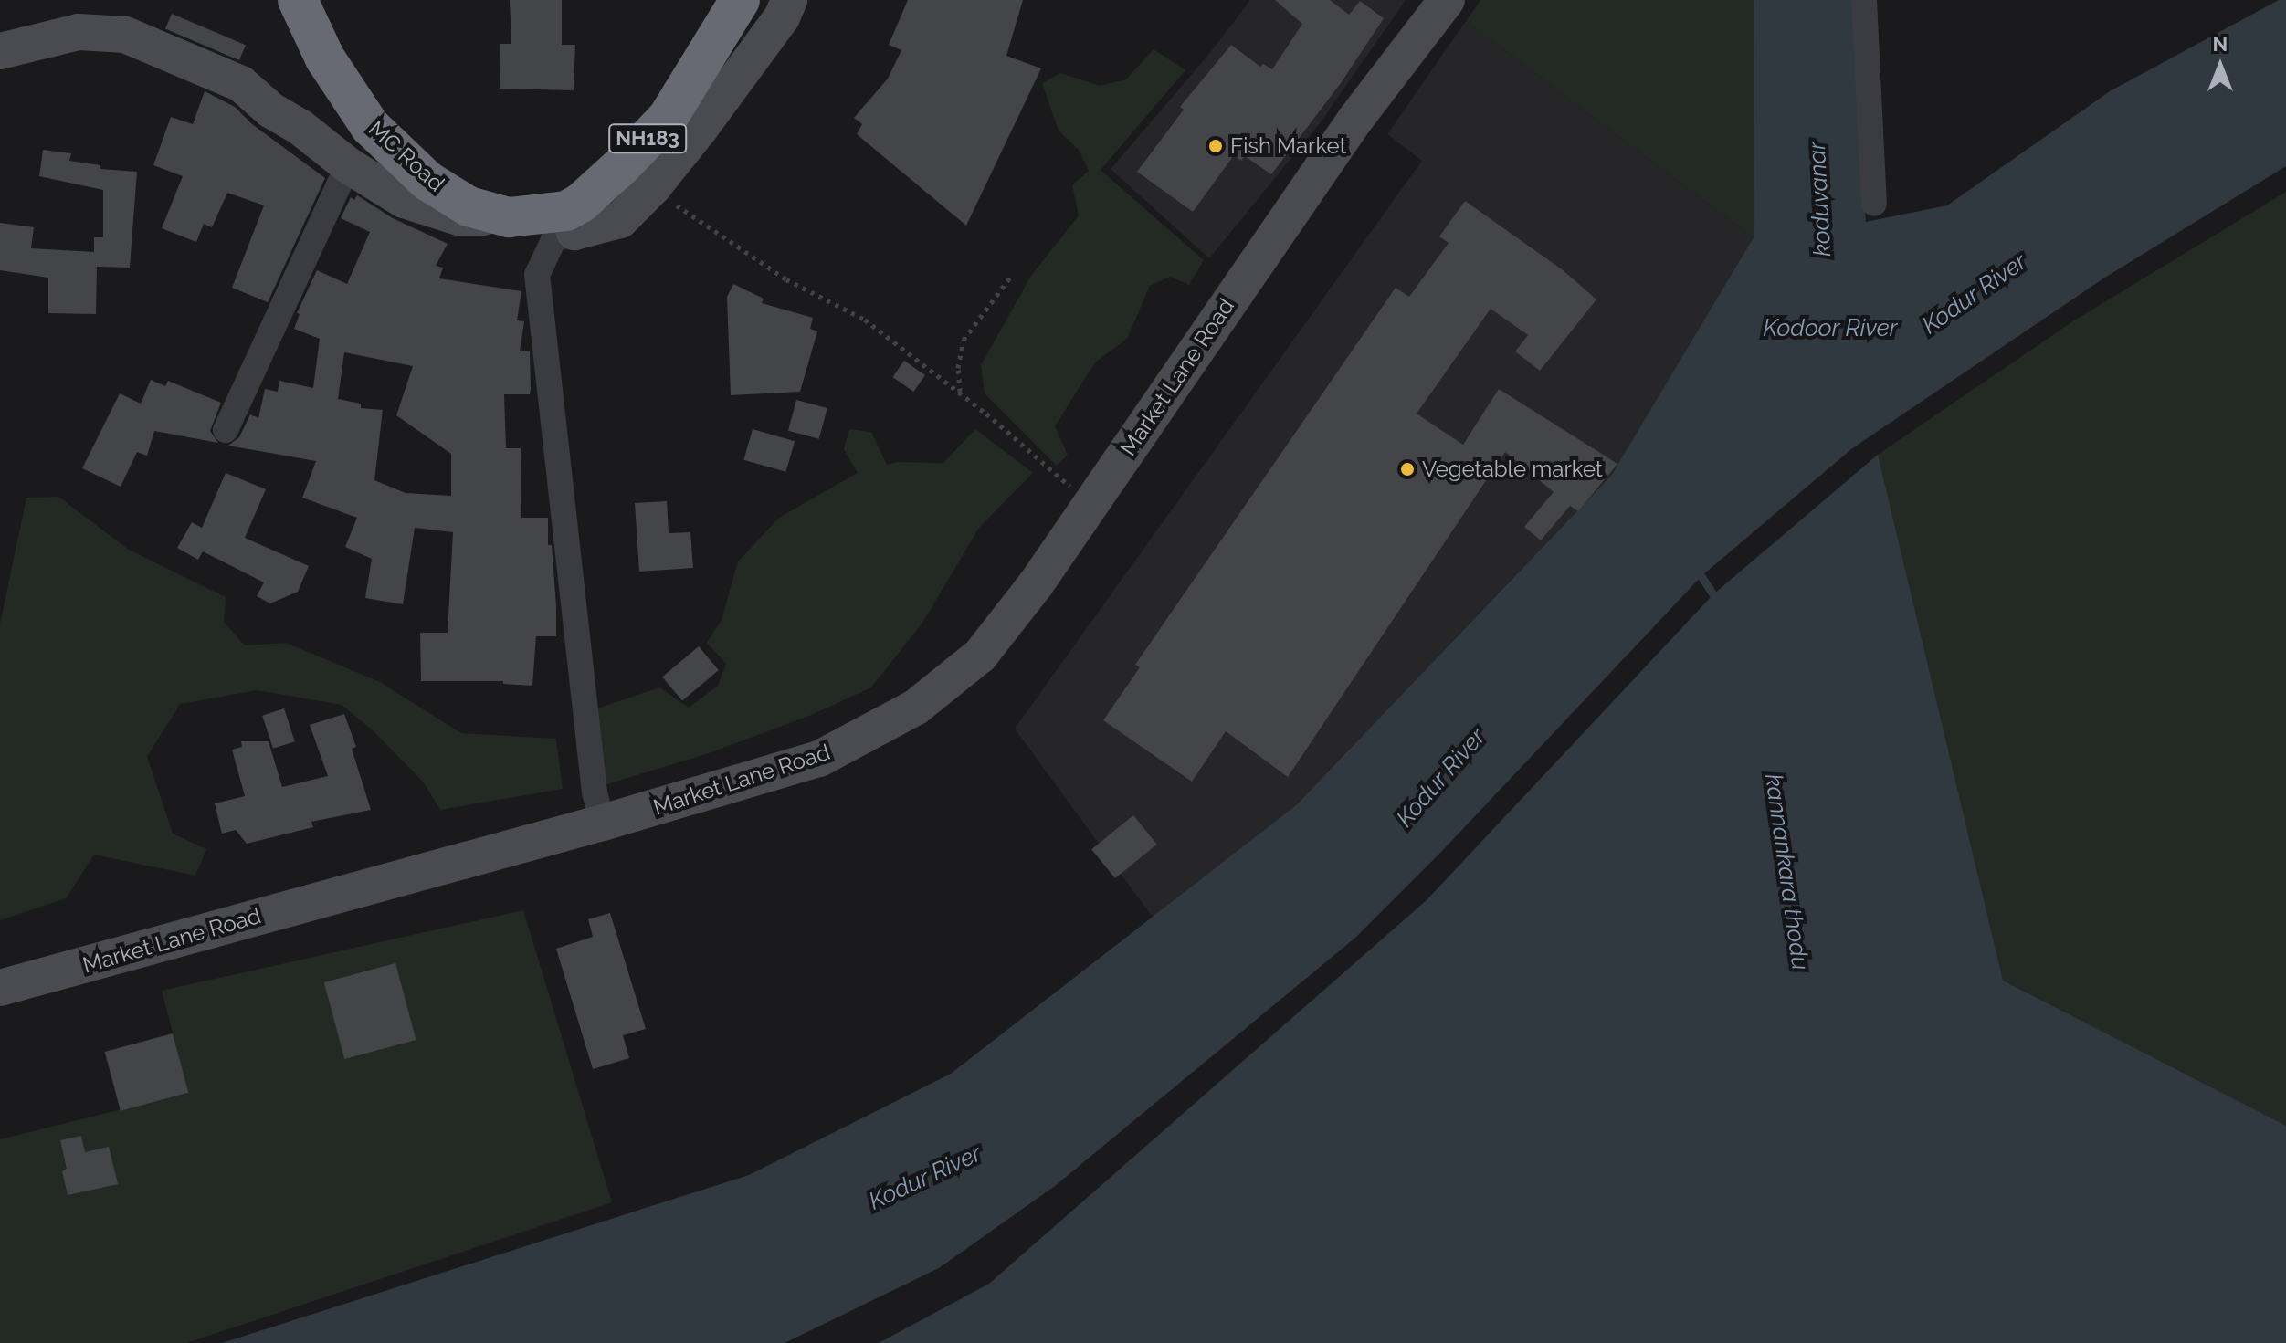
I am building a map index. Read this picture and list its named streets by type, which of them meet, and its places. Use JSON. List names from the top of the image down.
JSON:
{
  "streets": {
    "highway": ["NH183", "MC Road"],
    "main road": ["Market Lane Road"]
  },
  "crossings": [
    ["NH183", "MC Road"]
  ],
  "water": [
    "koduvanar",
    "Kodur River",
    "Kodoor River",
    "kannankara thodu"
  ],
  "places": ["Fish Market", "Vegetable market"],
  "north": "top"
}
